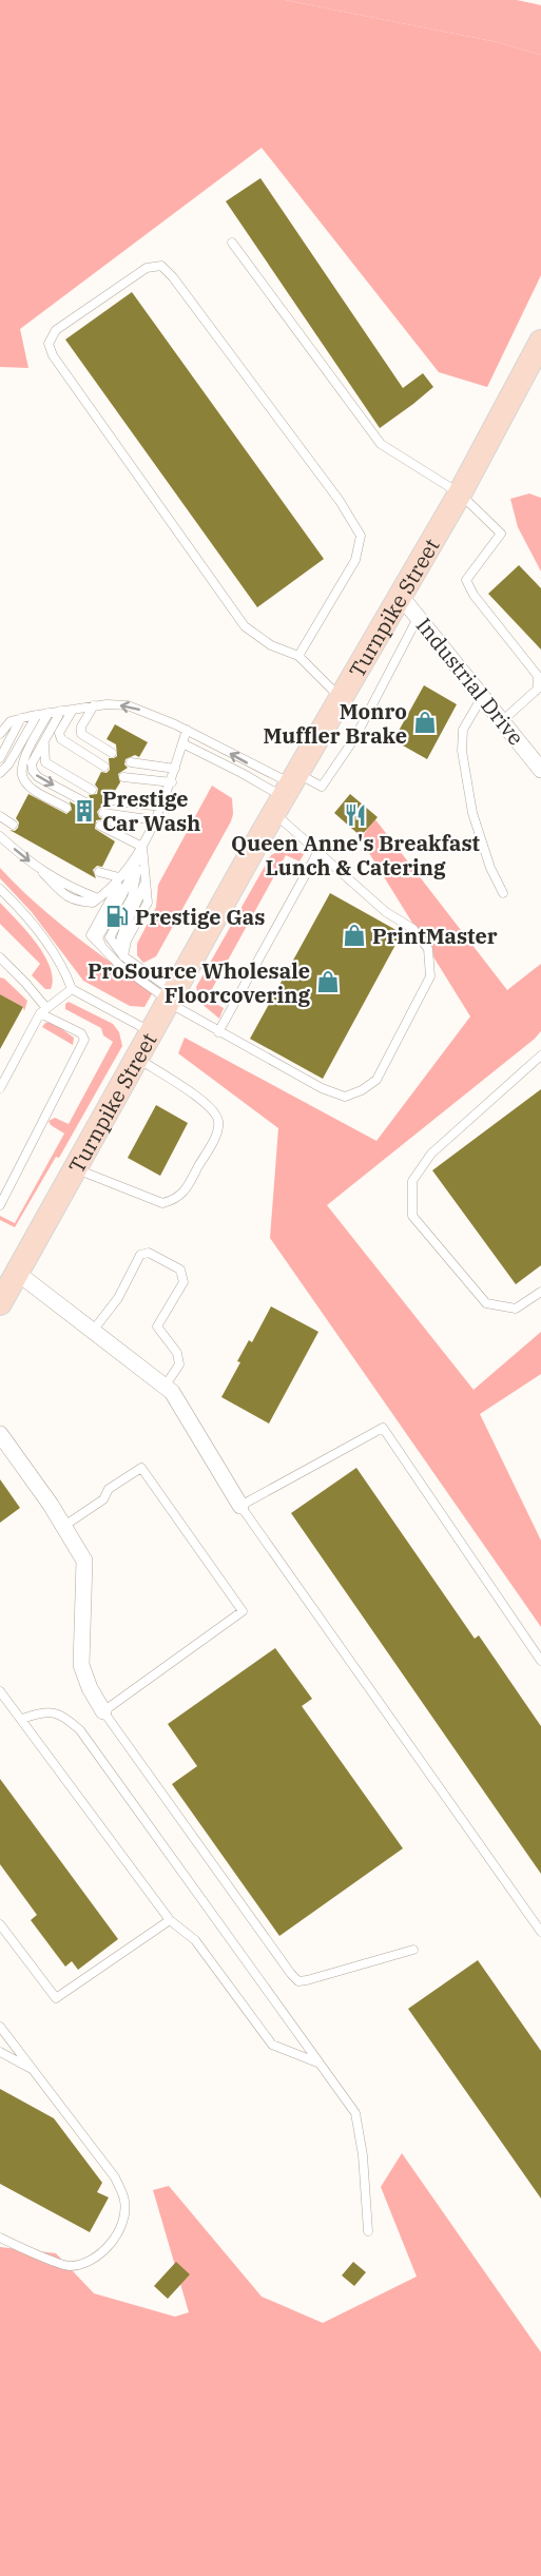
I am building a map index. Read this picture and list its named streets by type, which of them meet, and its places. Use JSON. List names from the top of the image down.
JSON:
{
  "streets": {
    "main road": ["Turnpike Street"],
    "street": ["Industrial Drive"]
  },
  "crossings": [
    ["Turnpike Street", "Industrial Drive"]
  ],
  "places": {
    "shop": ["Monro Muffler Brake", "PrintMaster", "ProSource Wholesale Floorcovering"],
    "building": ["Prestige Car Wash"],
    "restaurant": ["Queen Anne's Breakfast Lunch & Catering"],
    "fuel station": ["Prestige Gas"]
  }
}
